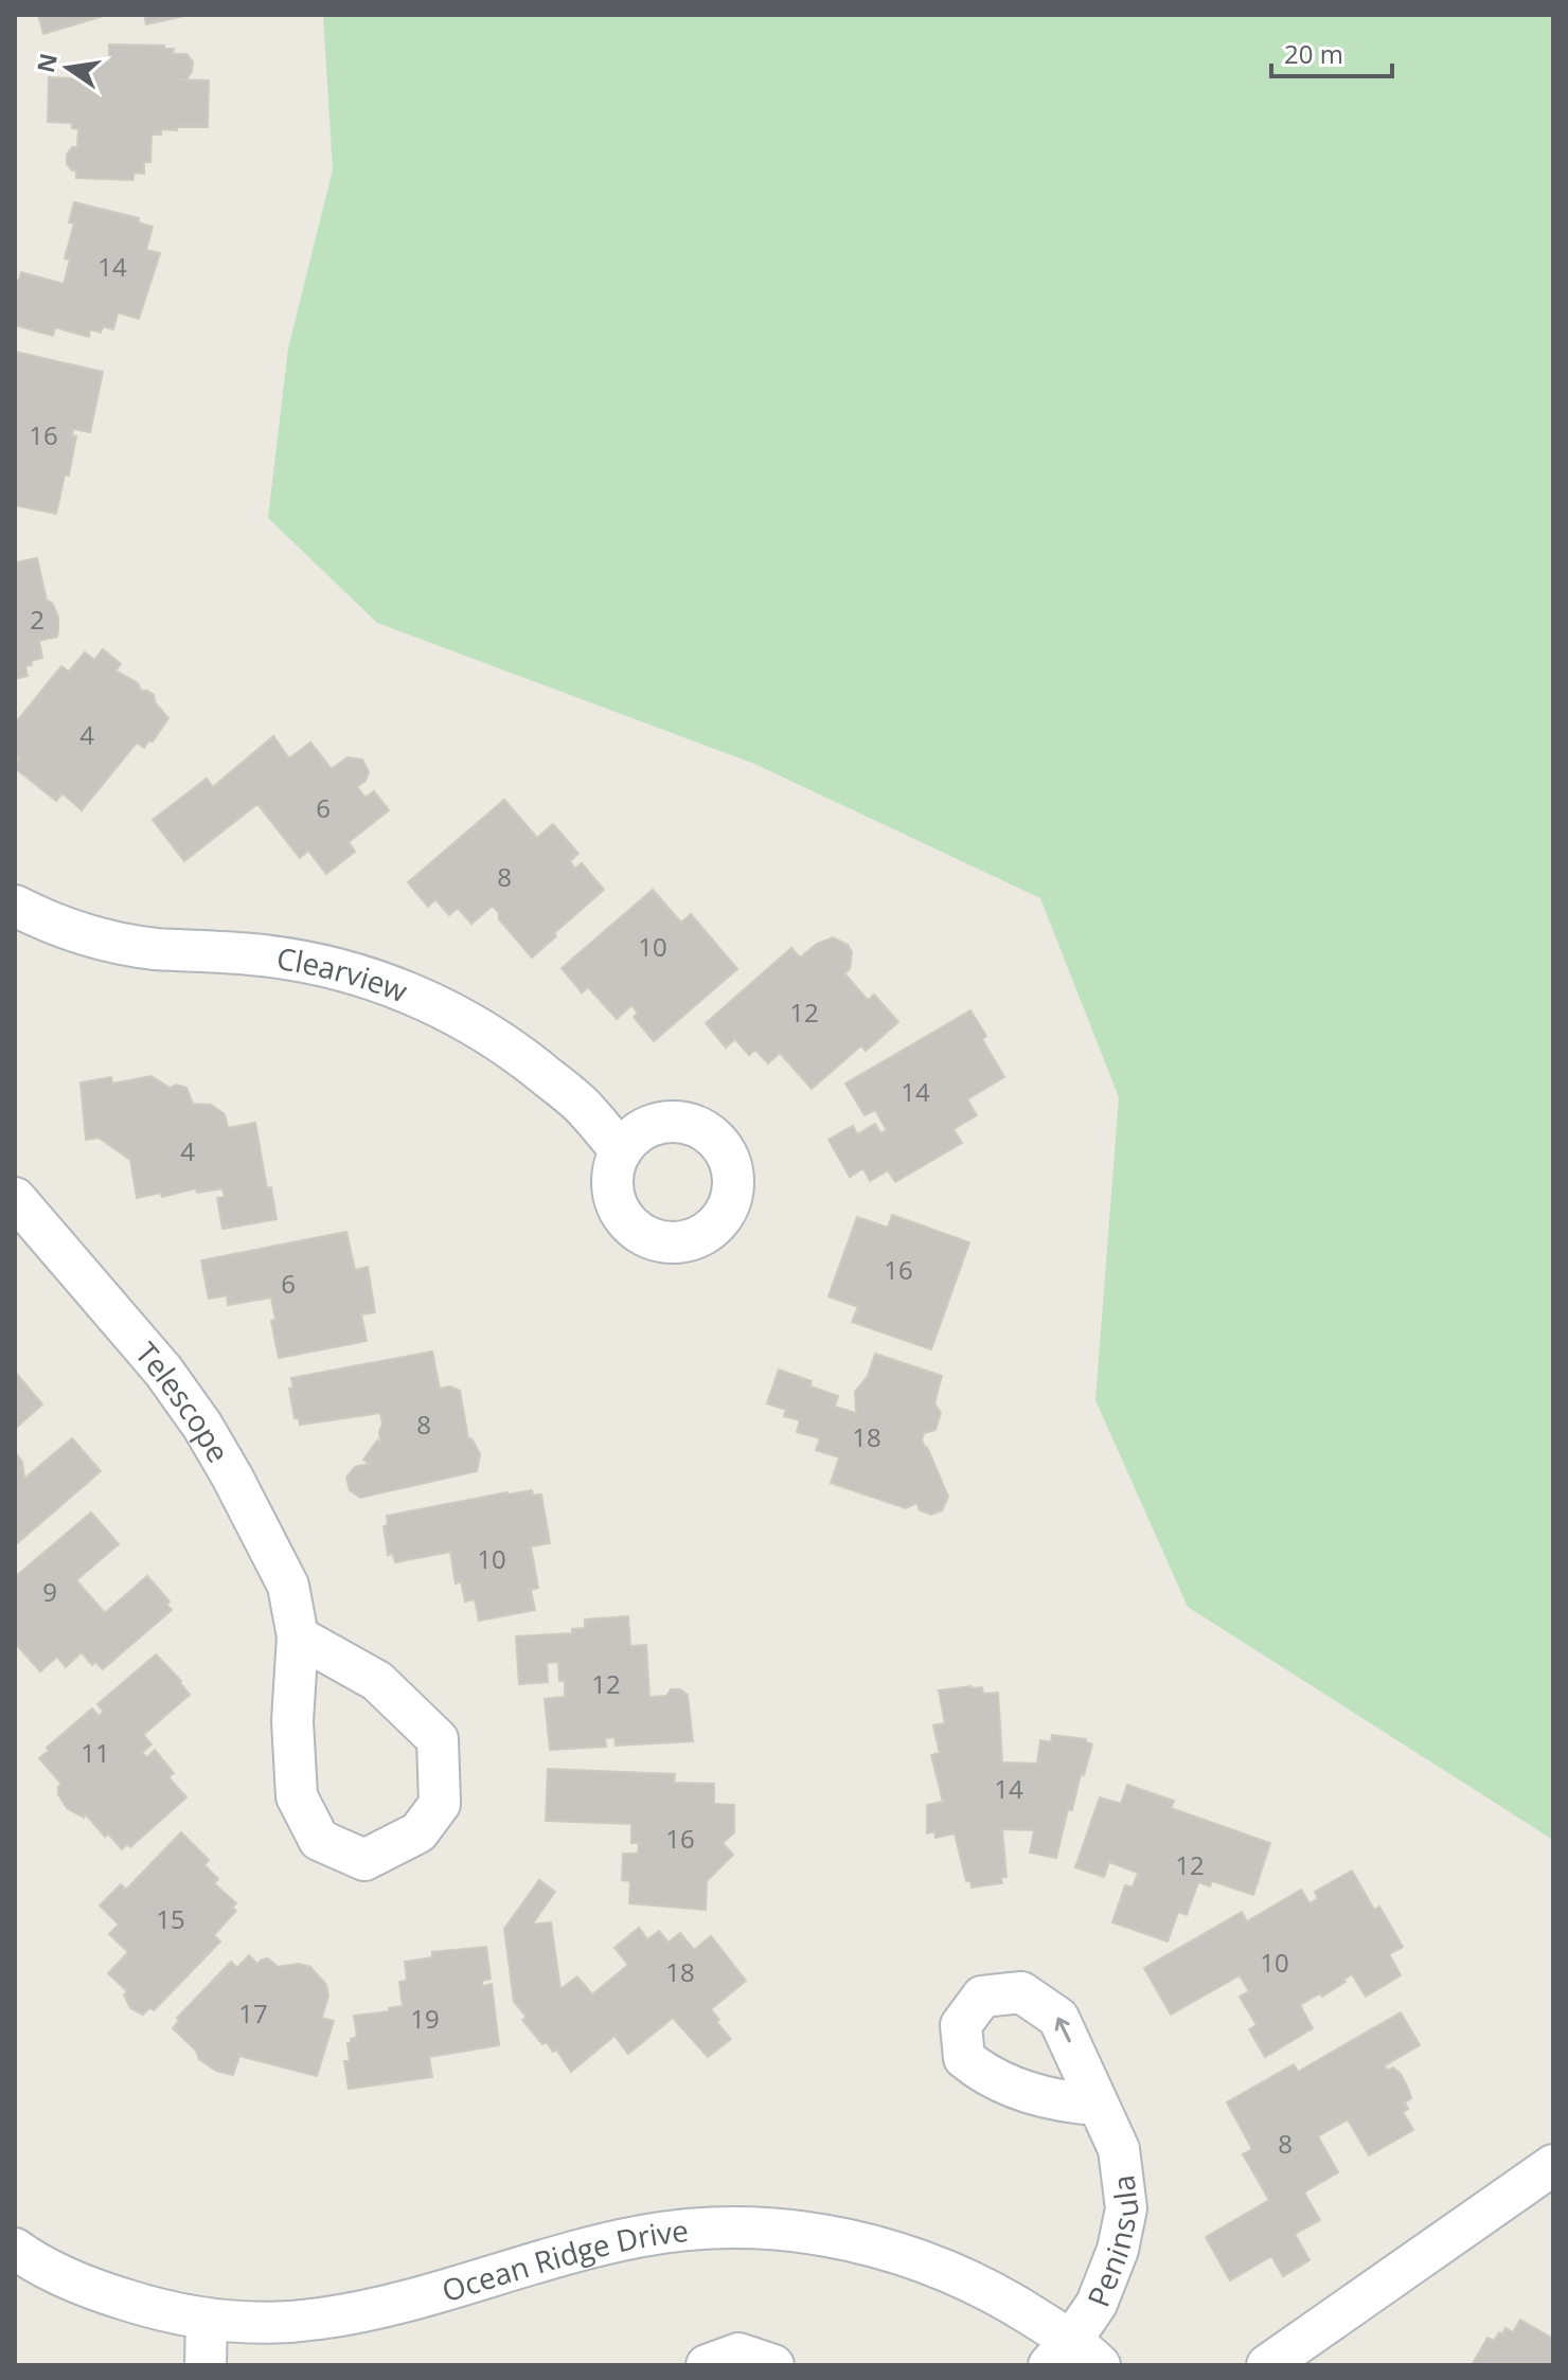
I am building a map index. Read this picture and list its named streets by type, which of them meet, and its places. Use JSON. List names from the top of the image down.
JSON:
{
  "streets": {
    "street": [
      "Clearview",
      "Telescope",
      "Peninsula",
      "Ocean Ridge Drive"
    ]
  },
  "crossings": [
    ["Peninsula", "Ocean Ridge Drive"]
  ],
  "house_numbers": [
    "14",
    "16",
    "2",
    "4",
    "6",
    "8",
    "10",
    "12",
    "14",
    "4",
    "16",
    "6",
    "8",
    "18",
    "10",
    "9",
    "12",
    "11",
    "14",
    "16",
    "12",
    "15",
    "10",
    "18",
    "17",
    "19",
    "8"
  ],
  "scale_bar": "20 m",
  "north": "left"
}
